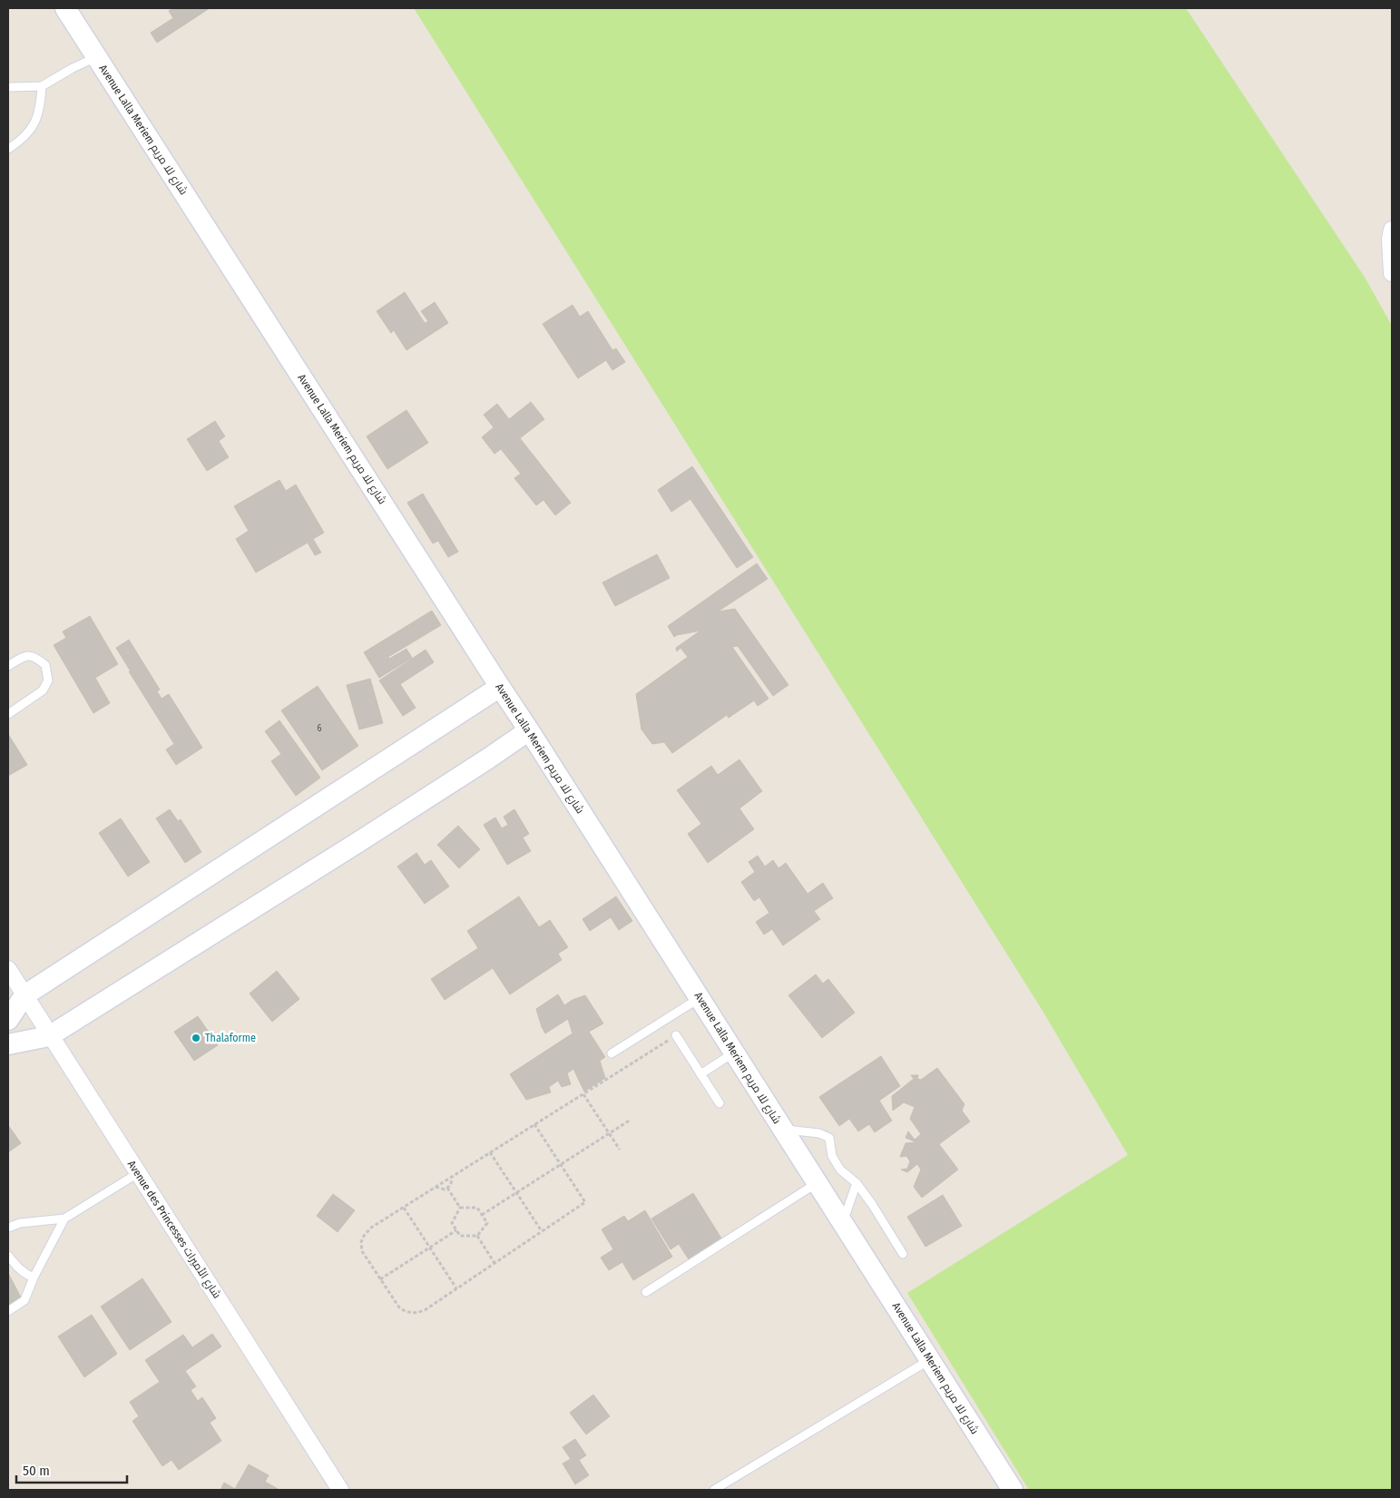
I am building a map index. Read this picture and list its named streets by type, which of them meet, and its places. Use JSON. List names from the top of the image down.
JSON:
{
  "streets": {
    "street": ["Avenue Lalla Meriem شارع للا مريم", "Avenue des Princesses شارع الأميرات"]
  },
  "places": ["Thalaforme"],
  "house_numbers": ["6"],
  "scale_bar": "50 m"
}
